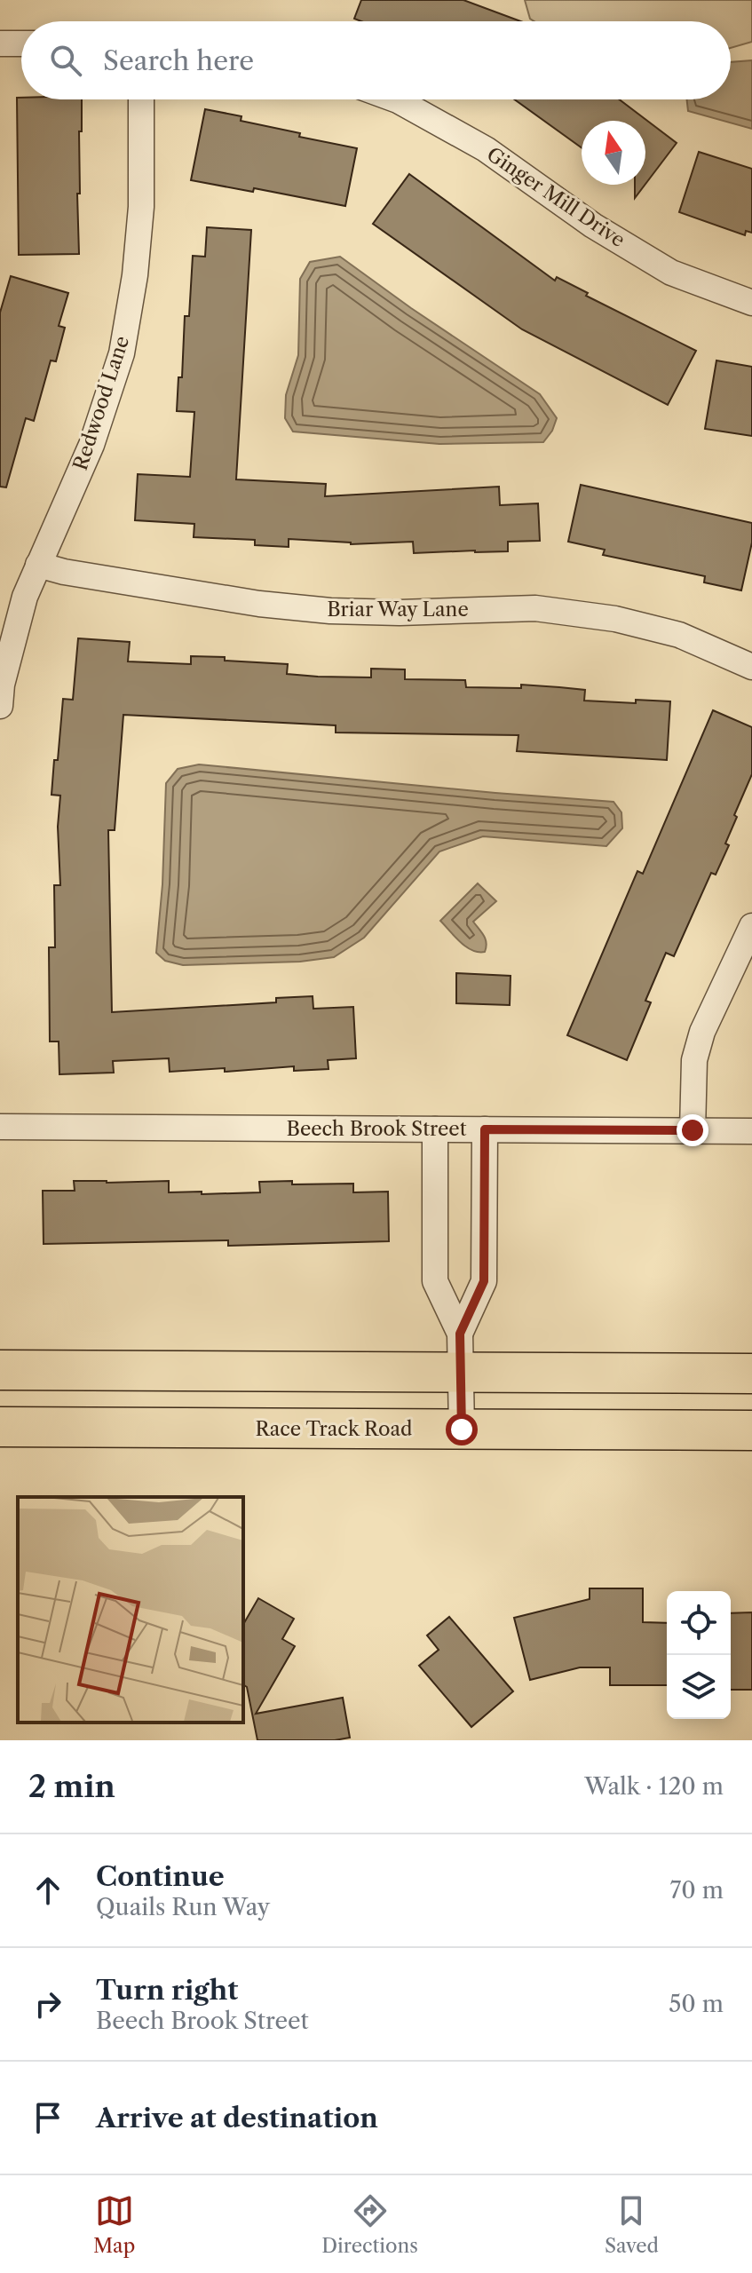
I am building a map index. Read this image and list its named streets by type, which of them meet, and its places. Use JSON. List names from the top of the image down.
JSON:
{
  "streets": {
    "main road": ["Race Track Road"],
    "street": [
      "Ginger Mill Drive",
      "Redwood Lane",
      "Briar Way Lane",
      "Beech Brook Street"
    ]
  },
  "crossings": [
    ["Redwood Lane", "Briar Way Lane"]
  ],
  "north": "top",
  "page": {
    "search": "Search here",
    "heading": ["2 min", "Walk · 120 m"],
    "list": [
      ["Continue", "Quails Run Way", "70 m"],
      ["Turn right", "Beech Brook Street", "50 m"],
      "Arrive at destination"
    ],
    "nav": ["Map", "Directions", "Saved"]
  }
}
